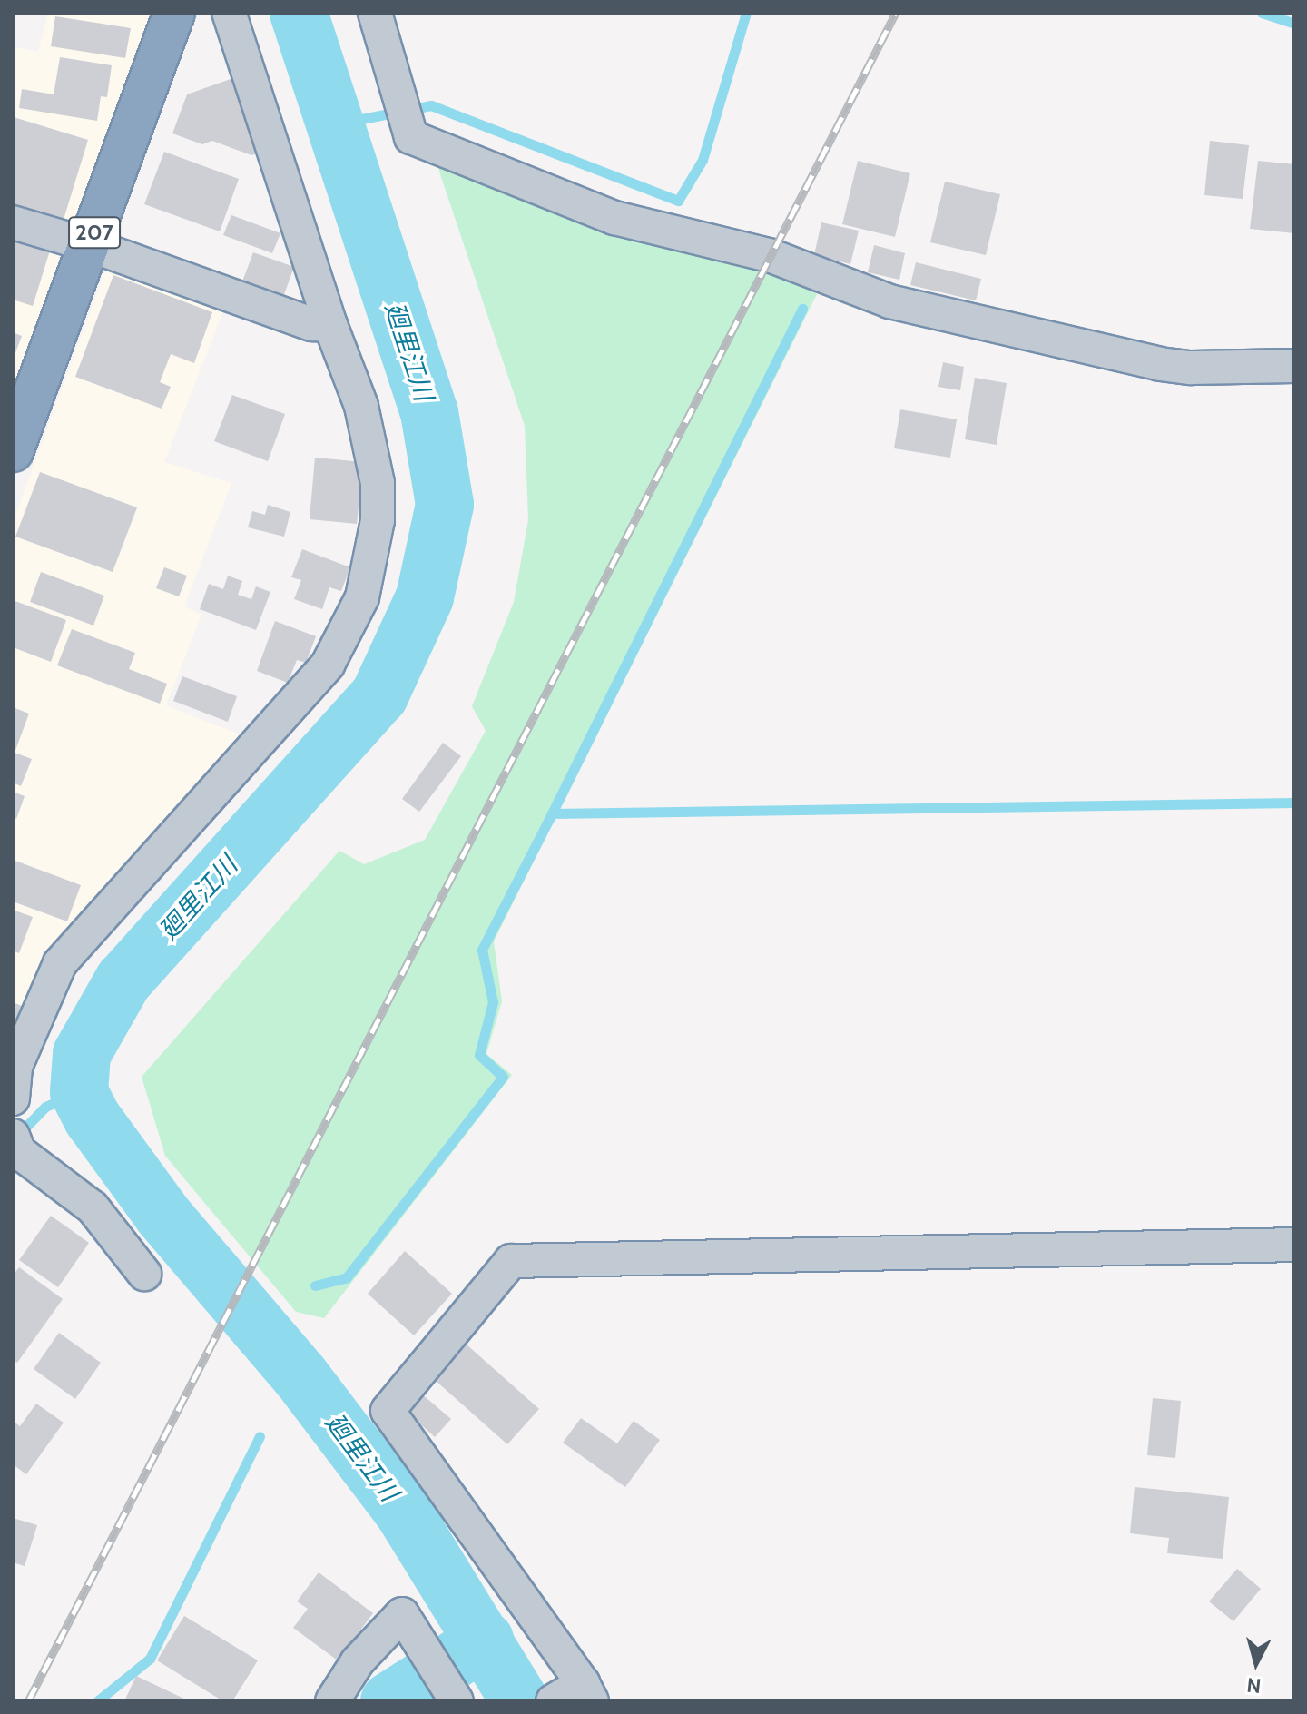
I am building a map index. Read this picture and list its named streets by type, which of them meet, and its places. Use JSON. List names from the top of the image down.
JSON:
{
  "streets": {
    "highway": ["207"]
  },
  "water": ["廻里江川"],
  "north": "bottom"
}
